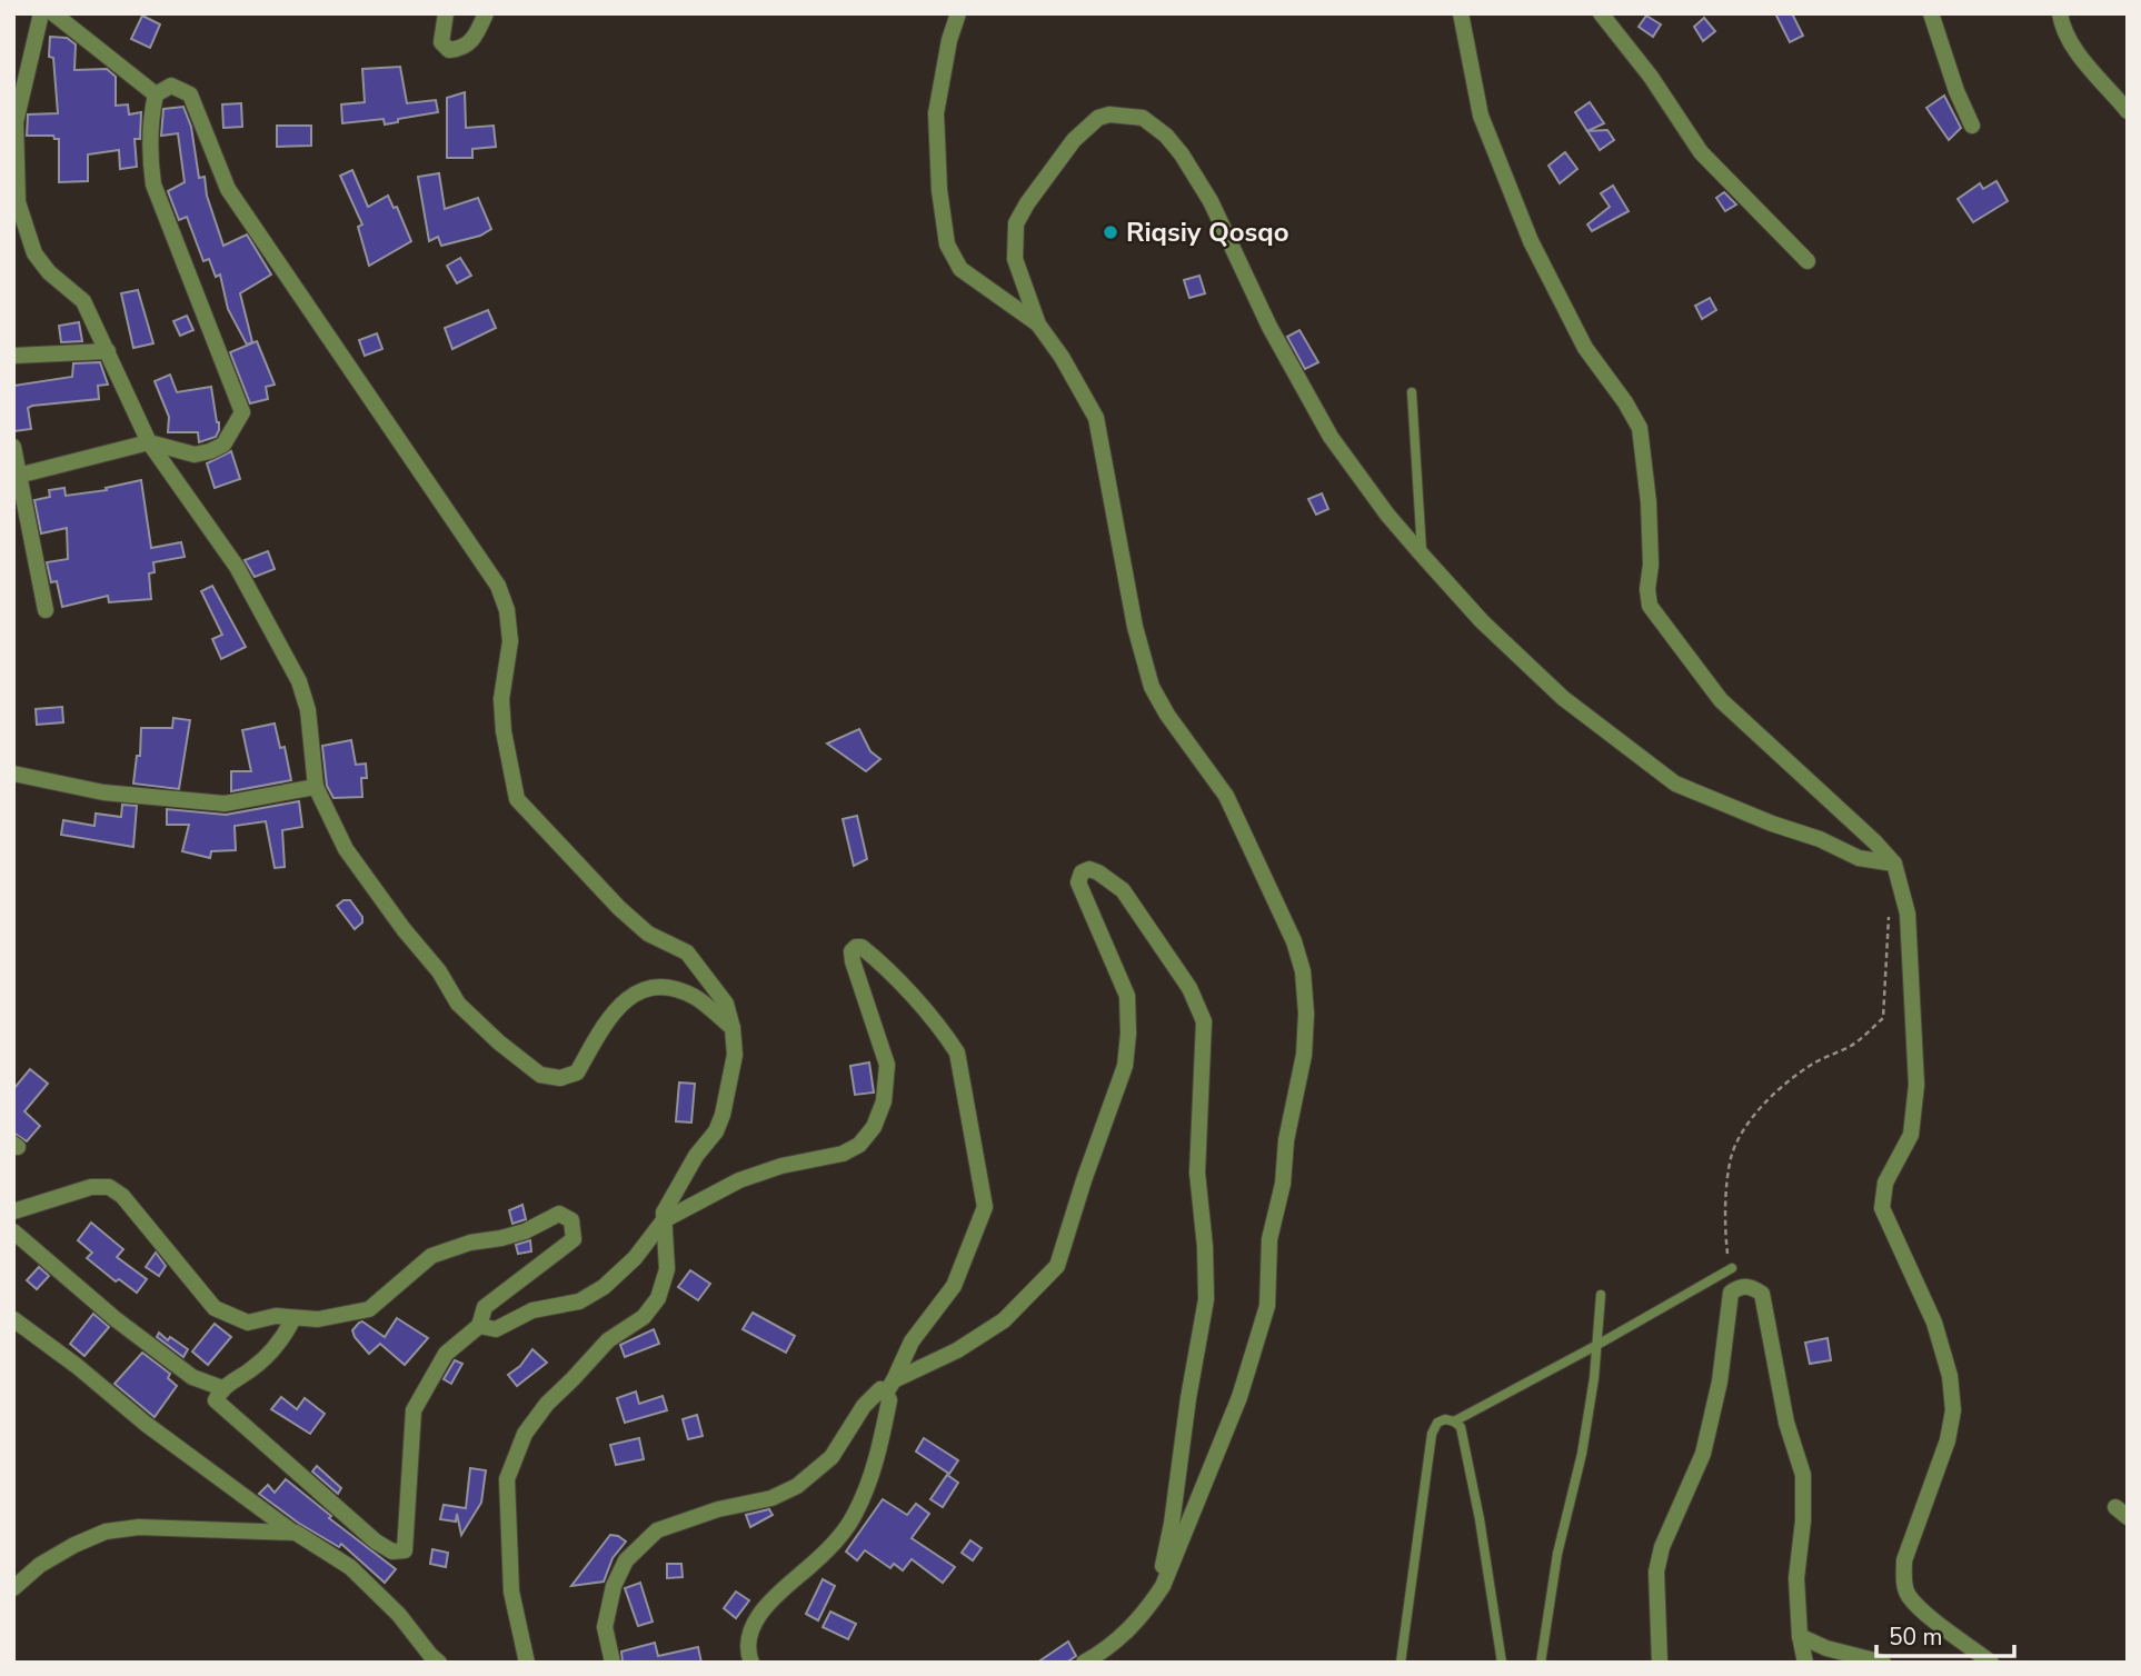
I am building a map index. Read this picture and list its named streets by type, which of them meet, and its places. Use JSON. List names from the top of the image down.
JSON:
{
  "places": ["Riqsiy Qosqo"],
  "scale_bar": "50 m"
}
